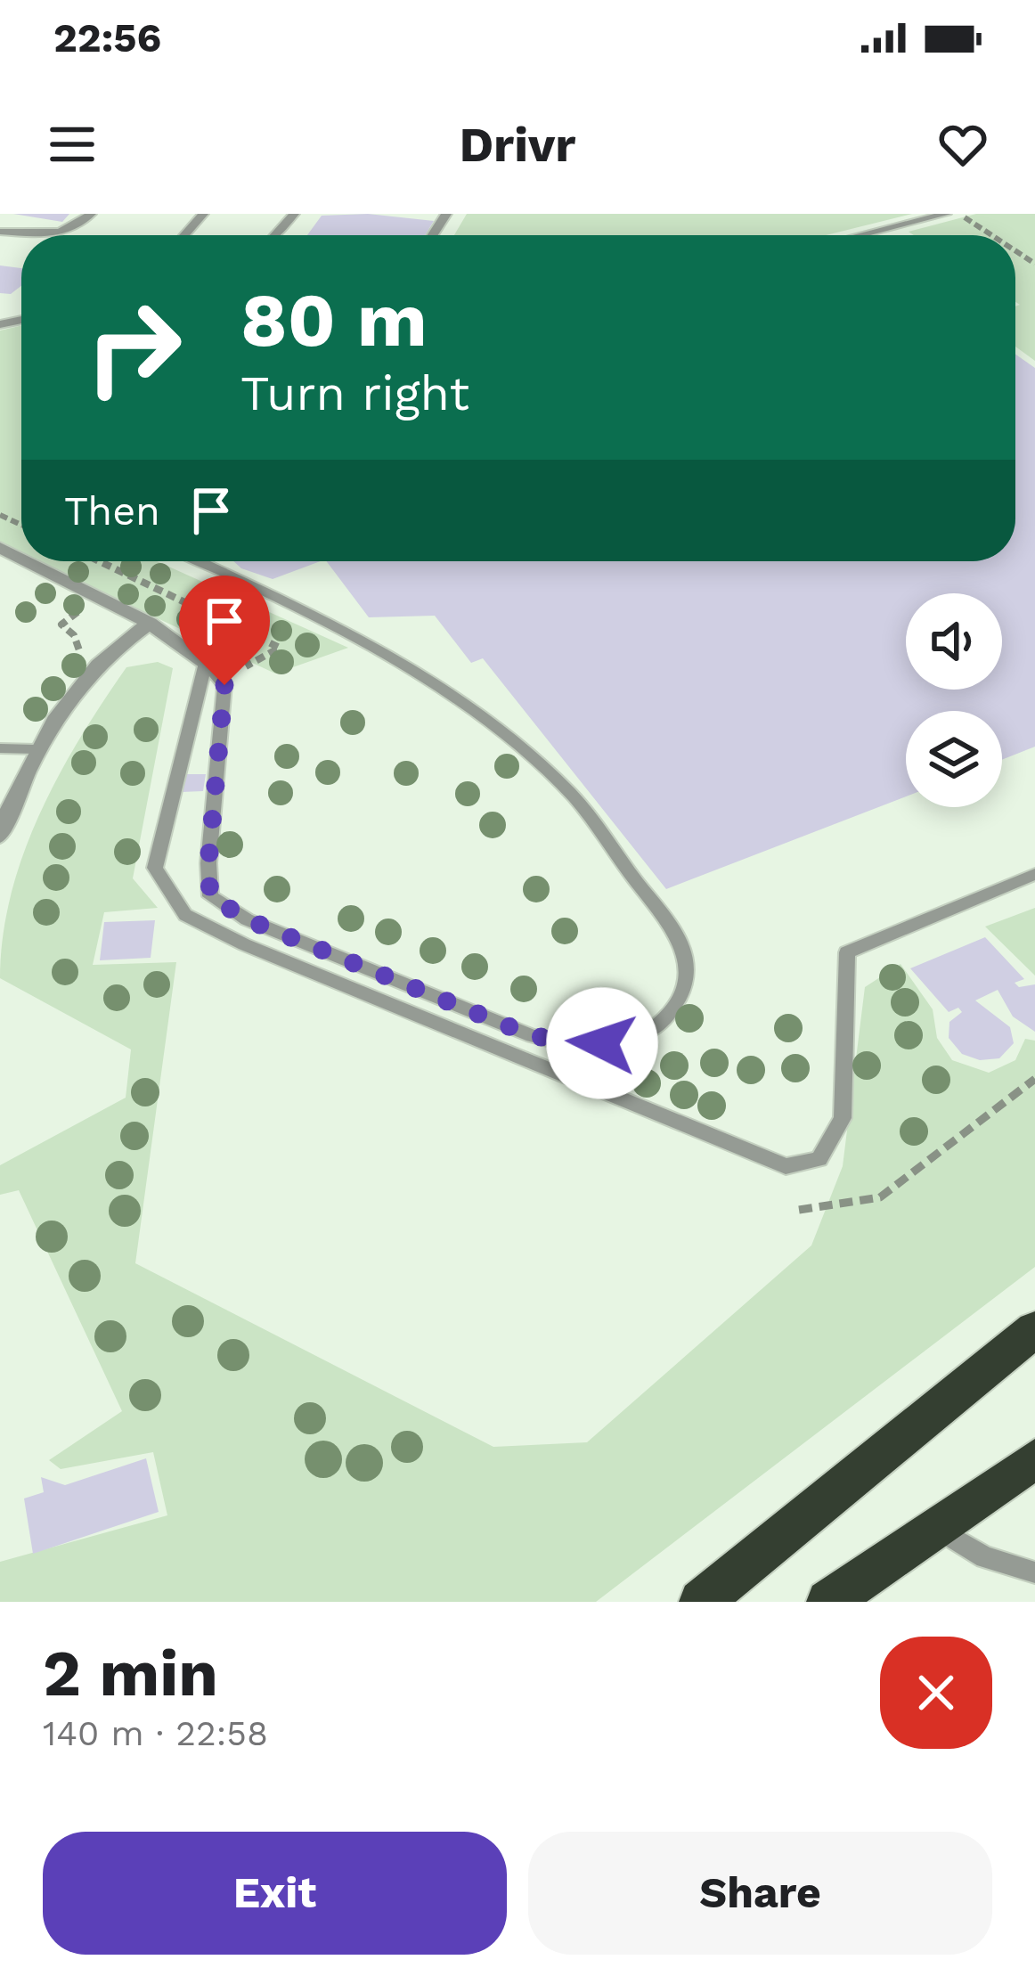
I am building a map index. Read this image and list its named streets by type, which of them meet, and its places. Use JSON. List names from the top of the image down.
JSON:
{
  "page": {
    "status": "22:56",
    "header": "Drivr",
    "turn": ["80 m", "Turn right"],
    "then": "Then",
    "heading": ["2 min", "140 m · 22:58"],
    "buttons": ["Exit", "Share"]
  }
}
